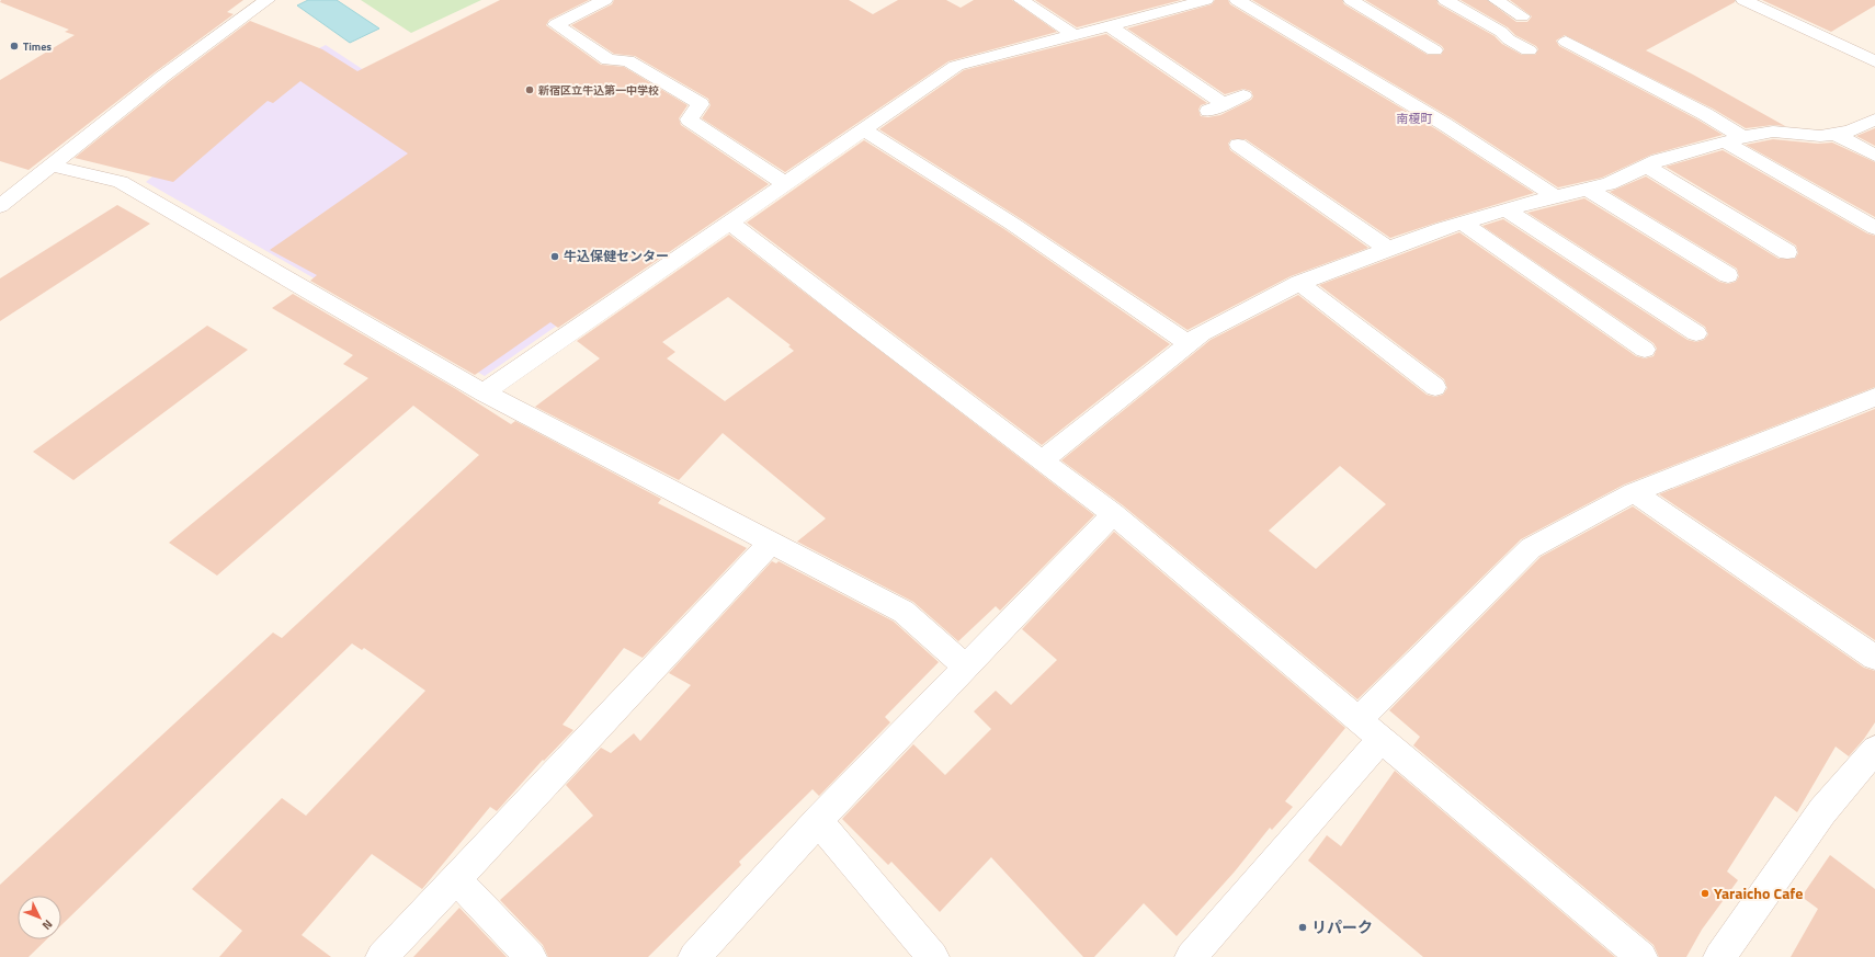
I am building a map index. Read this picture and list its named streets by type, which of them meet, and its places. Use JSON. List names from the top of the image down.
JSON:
{
  "districts": ["南榎町"],
  "places": [
    "Times",
    "新宿区立牛込第一中学校",
    "牛込保健センター",
    "Yaraicho Cafe",
    "リパーク"
  ],
  "north": "bottom right"
}
